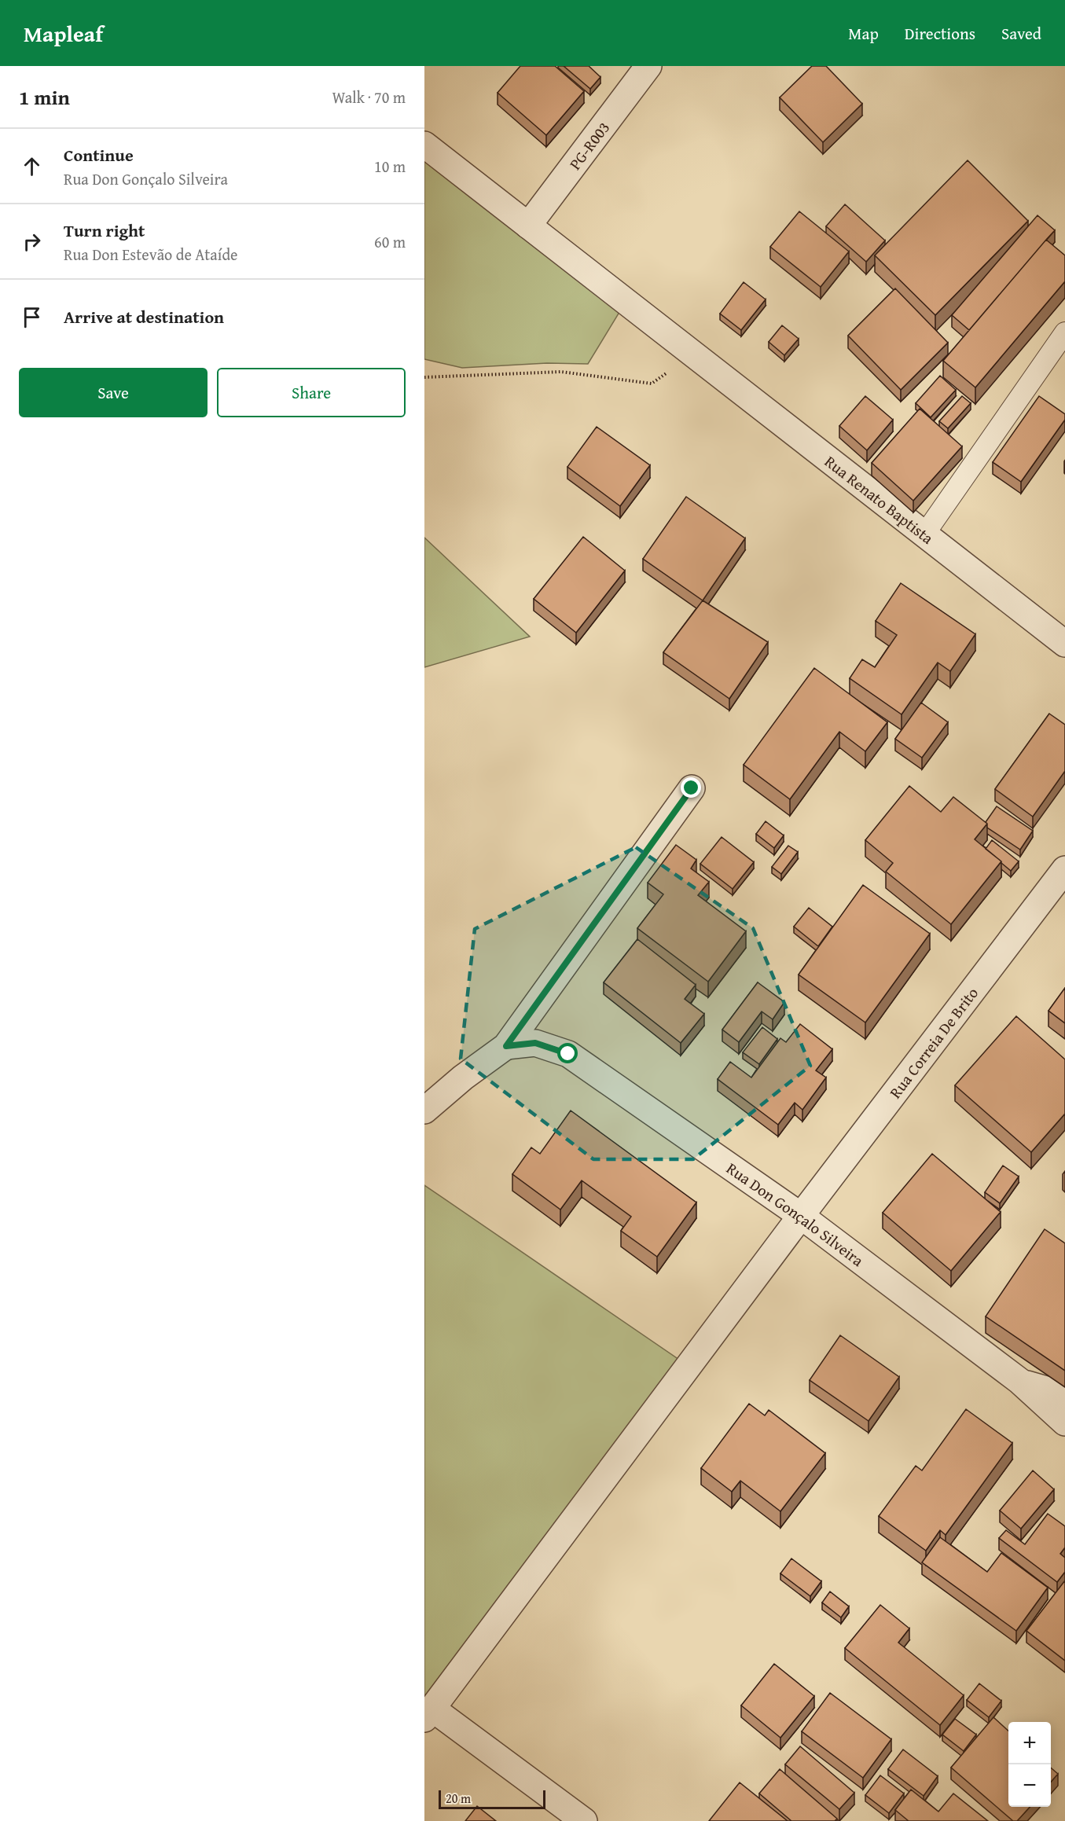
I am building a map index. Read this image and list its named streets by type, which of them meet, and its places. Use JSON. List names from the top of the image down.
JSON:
{
  "streets": {
    "street": [
      "PG-R003",
      "Rua Renato Baptista",
      "Rua Correia De Brito",
      "Rua Don Gonçalo Silveira"
    ]
  },
  "crossings": [
    ["PG-R003", "Rua Renato Baptista"],
    ["Rua Correia De Brito", "Rua Don Gonçalo Silveira"]
  ],
  "scale_bar": "20 m",
  "page": {
    "header": "Mapleaf",
    "nav": ["Map", "Directions", "Saved"],
    "heading": ["1 min", "Walk · 70 m"],
    "list": [
      ["Continue", "Rua Don Gonçalo Silveira", "10 m"],
      ["Turn right", "Rua Don Estevão de Ataíde", "60 m"],
      "Arrive at destination"
    ],
    "buttons": ["Save", "Share"],
    "map_buttons": ["+", "−"],
    "scale": "20 m"
  }
}
